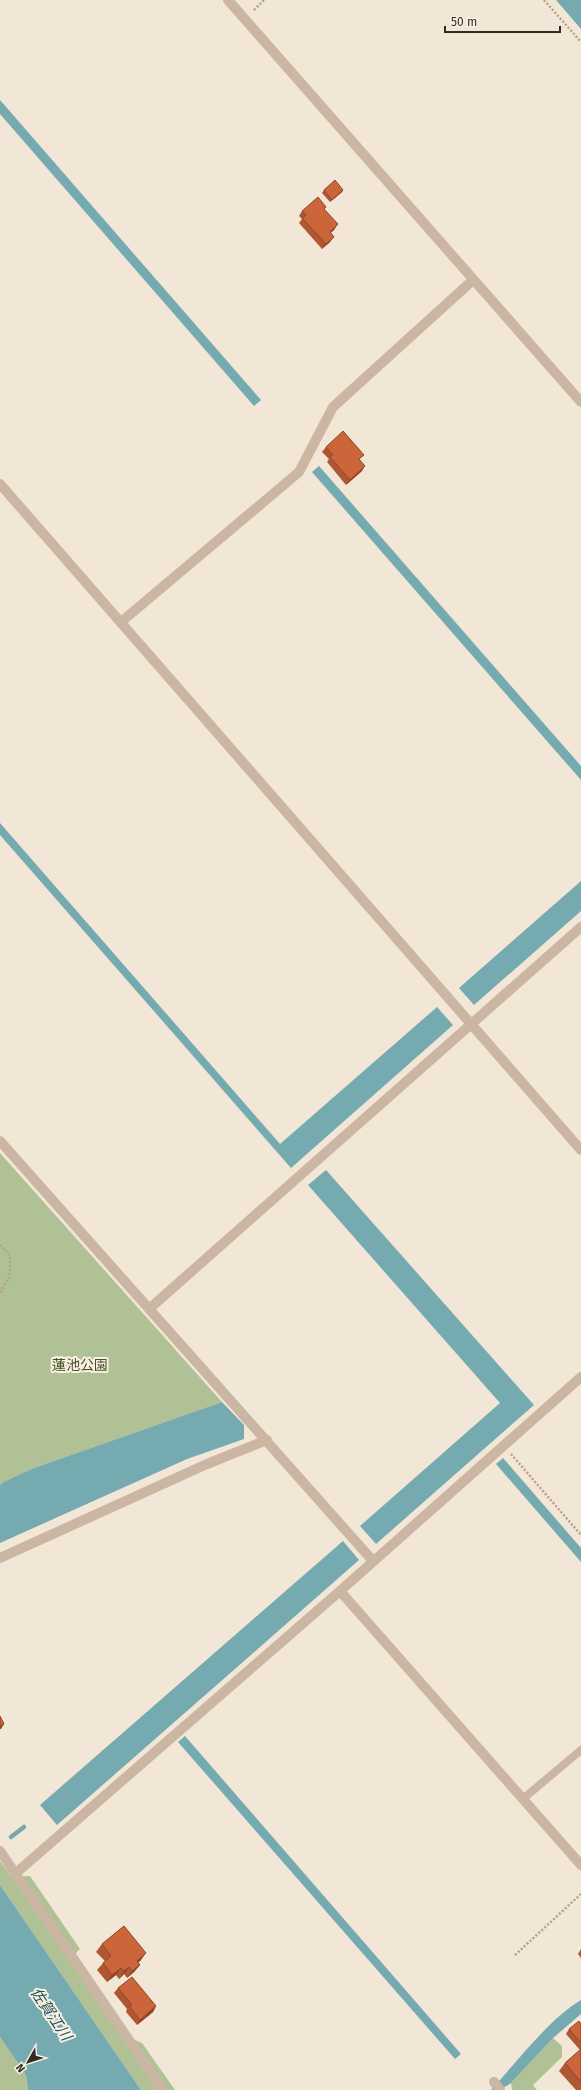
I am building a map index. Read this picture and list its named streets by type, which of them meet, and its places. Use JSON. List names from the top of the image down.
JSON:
{
  "water": ["佐賀江川"],
  "parks": ["蓮池公園"],
  "scale_bar": "50 m",
  "north": "bottom left"
}
